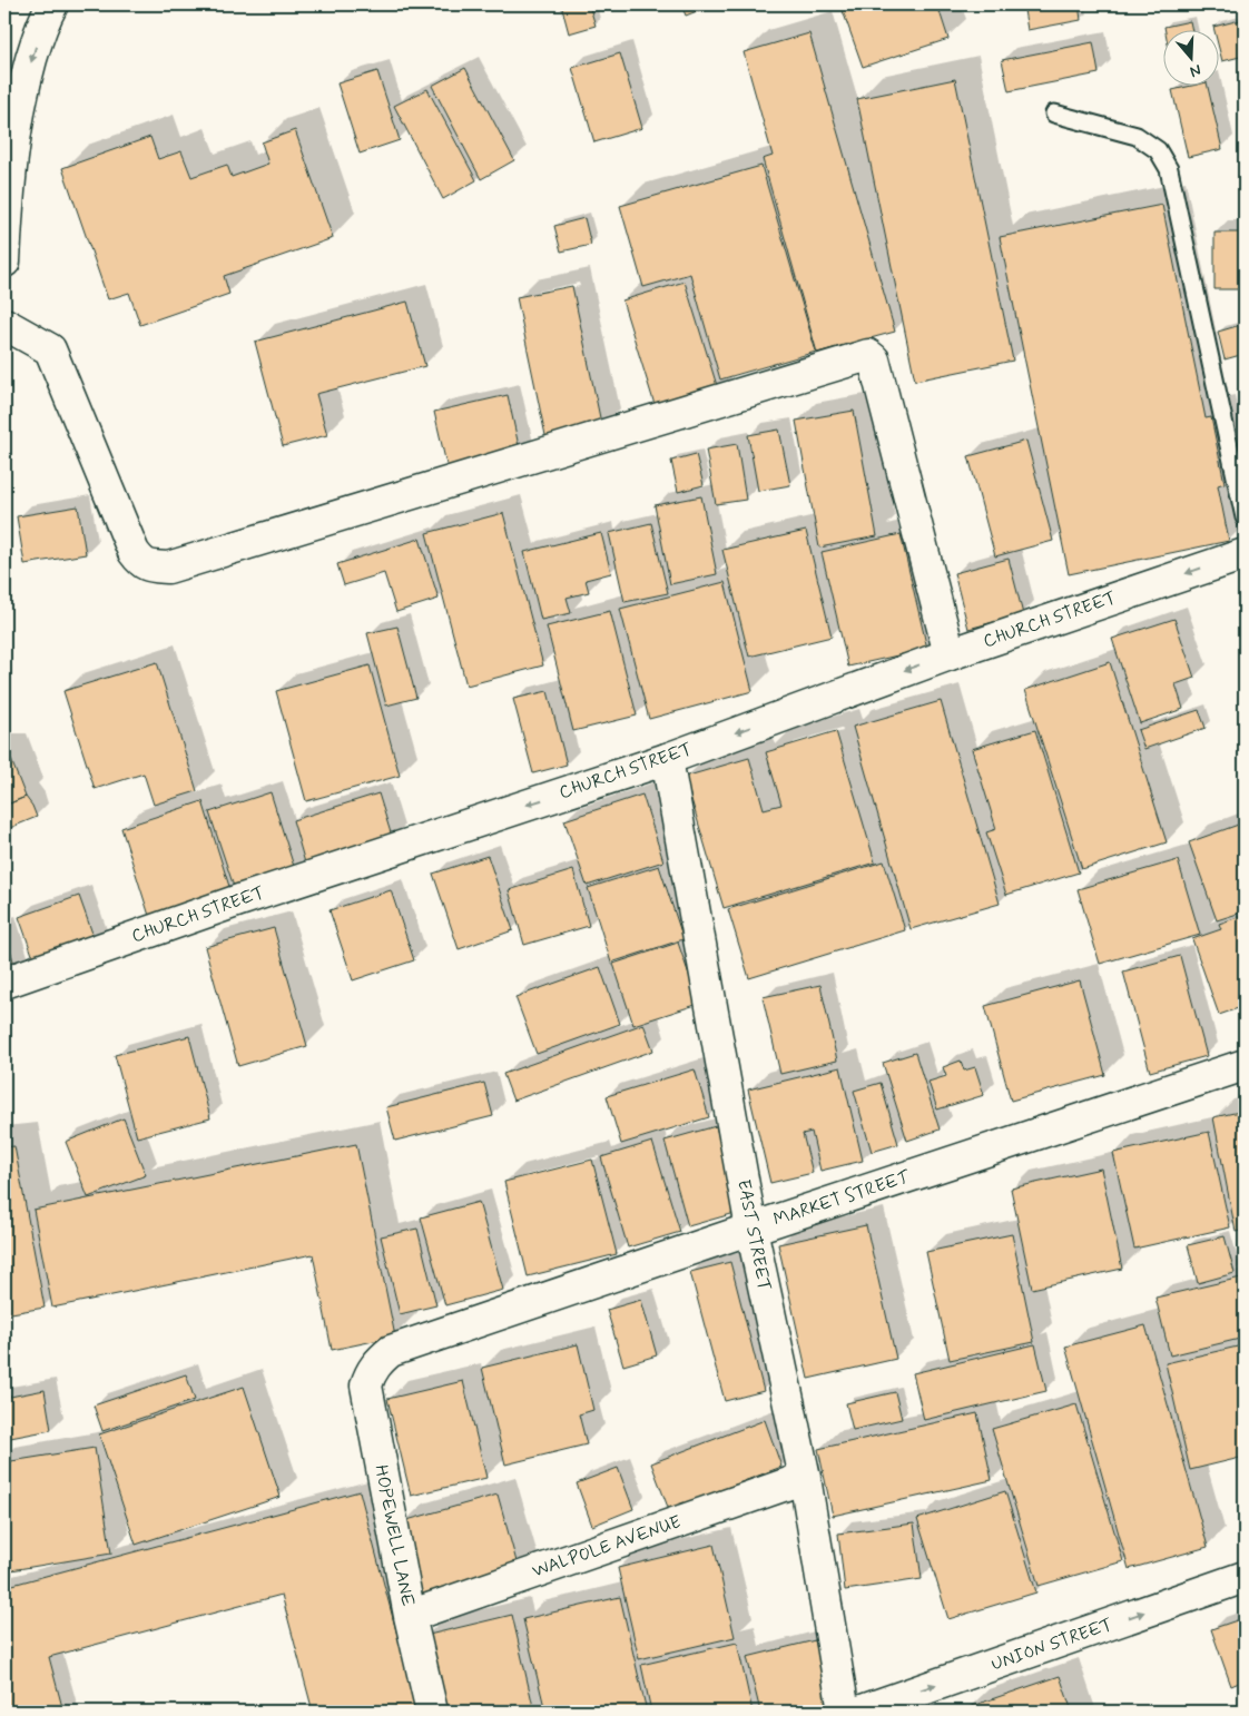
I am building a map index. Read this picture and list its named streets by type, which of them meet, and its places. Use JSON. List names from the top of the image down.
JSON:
{
  "streets": {
    "street": [
      "CHURCH STREET",
      "MARKET STREET",
      "EAST STREET",
      "HOPEWELL LANE",
      "WALPOLE AVENUE",
      "UNION STREET"
    ]
  },
  "crossings": [
    ["CHURCH STREET", "EAST STREET"],
    ["MARKET STREET", "EAST STREET"],
    ["MARKET STREET", "HOPEWELL LANE"],
    ["EAST STREET", "WALPOLE AVENUE"],
    ["HOPEWELL LANE", "WALPOLE AVENUE"]
  ],
  "one_way": ["CHURCH STREET", "UNION STREET"],
  "north": "bottom"
}
